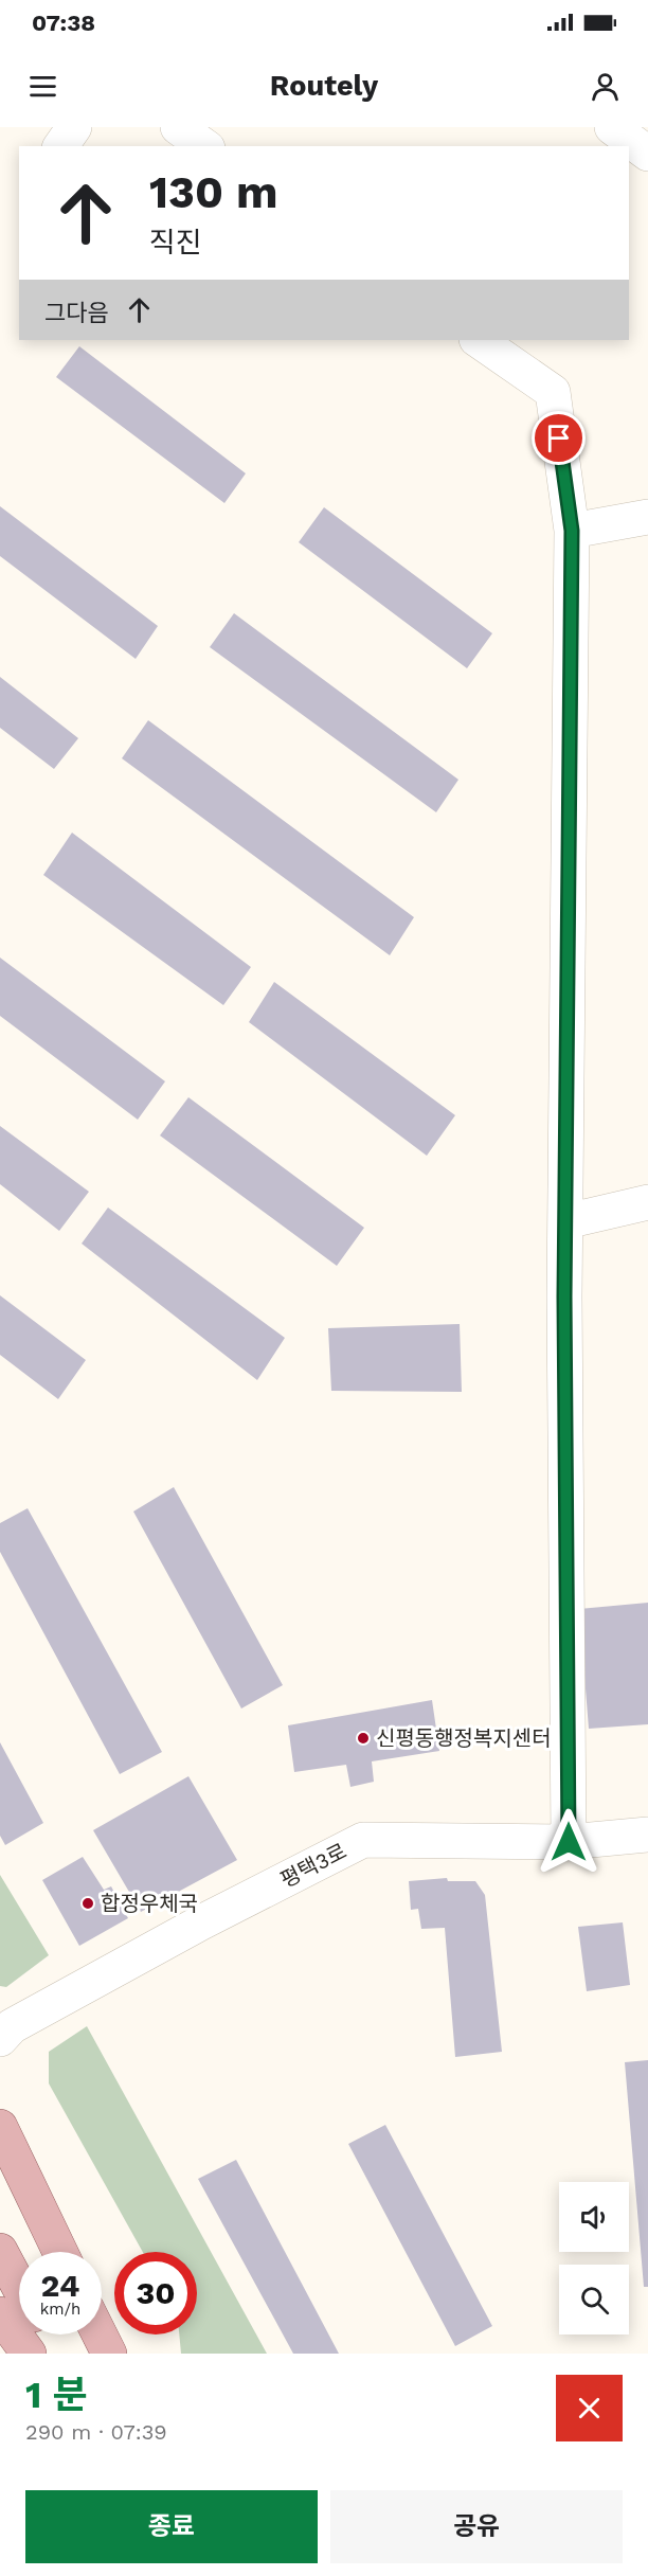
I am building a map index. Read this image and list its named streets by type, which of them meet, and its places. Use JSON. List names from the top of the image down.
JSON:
{
  "streets": {
    "street": ["평택3로"]
  },
  "places": ["신평동행정복지센터", "합정우체국"],
  "page": {
    "status": "07:38",
    "header": "Routely",
    "turn": ["130 m", "직진"],
    "then": "그다음",
    "speed": "24 km/h",
    "limit": "30",
    "heading": ["1 분", "290 m · 07:39"],
    "buttons": ["종료", "공유"]
  }
}
